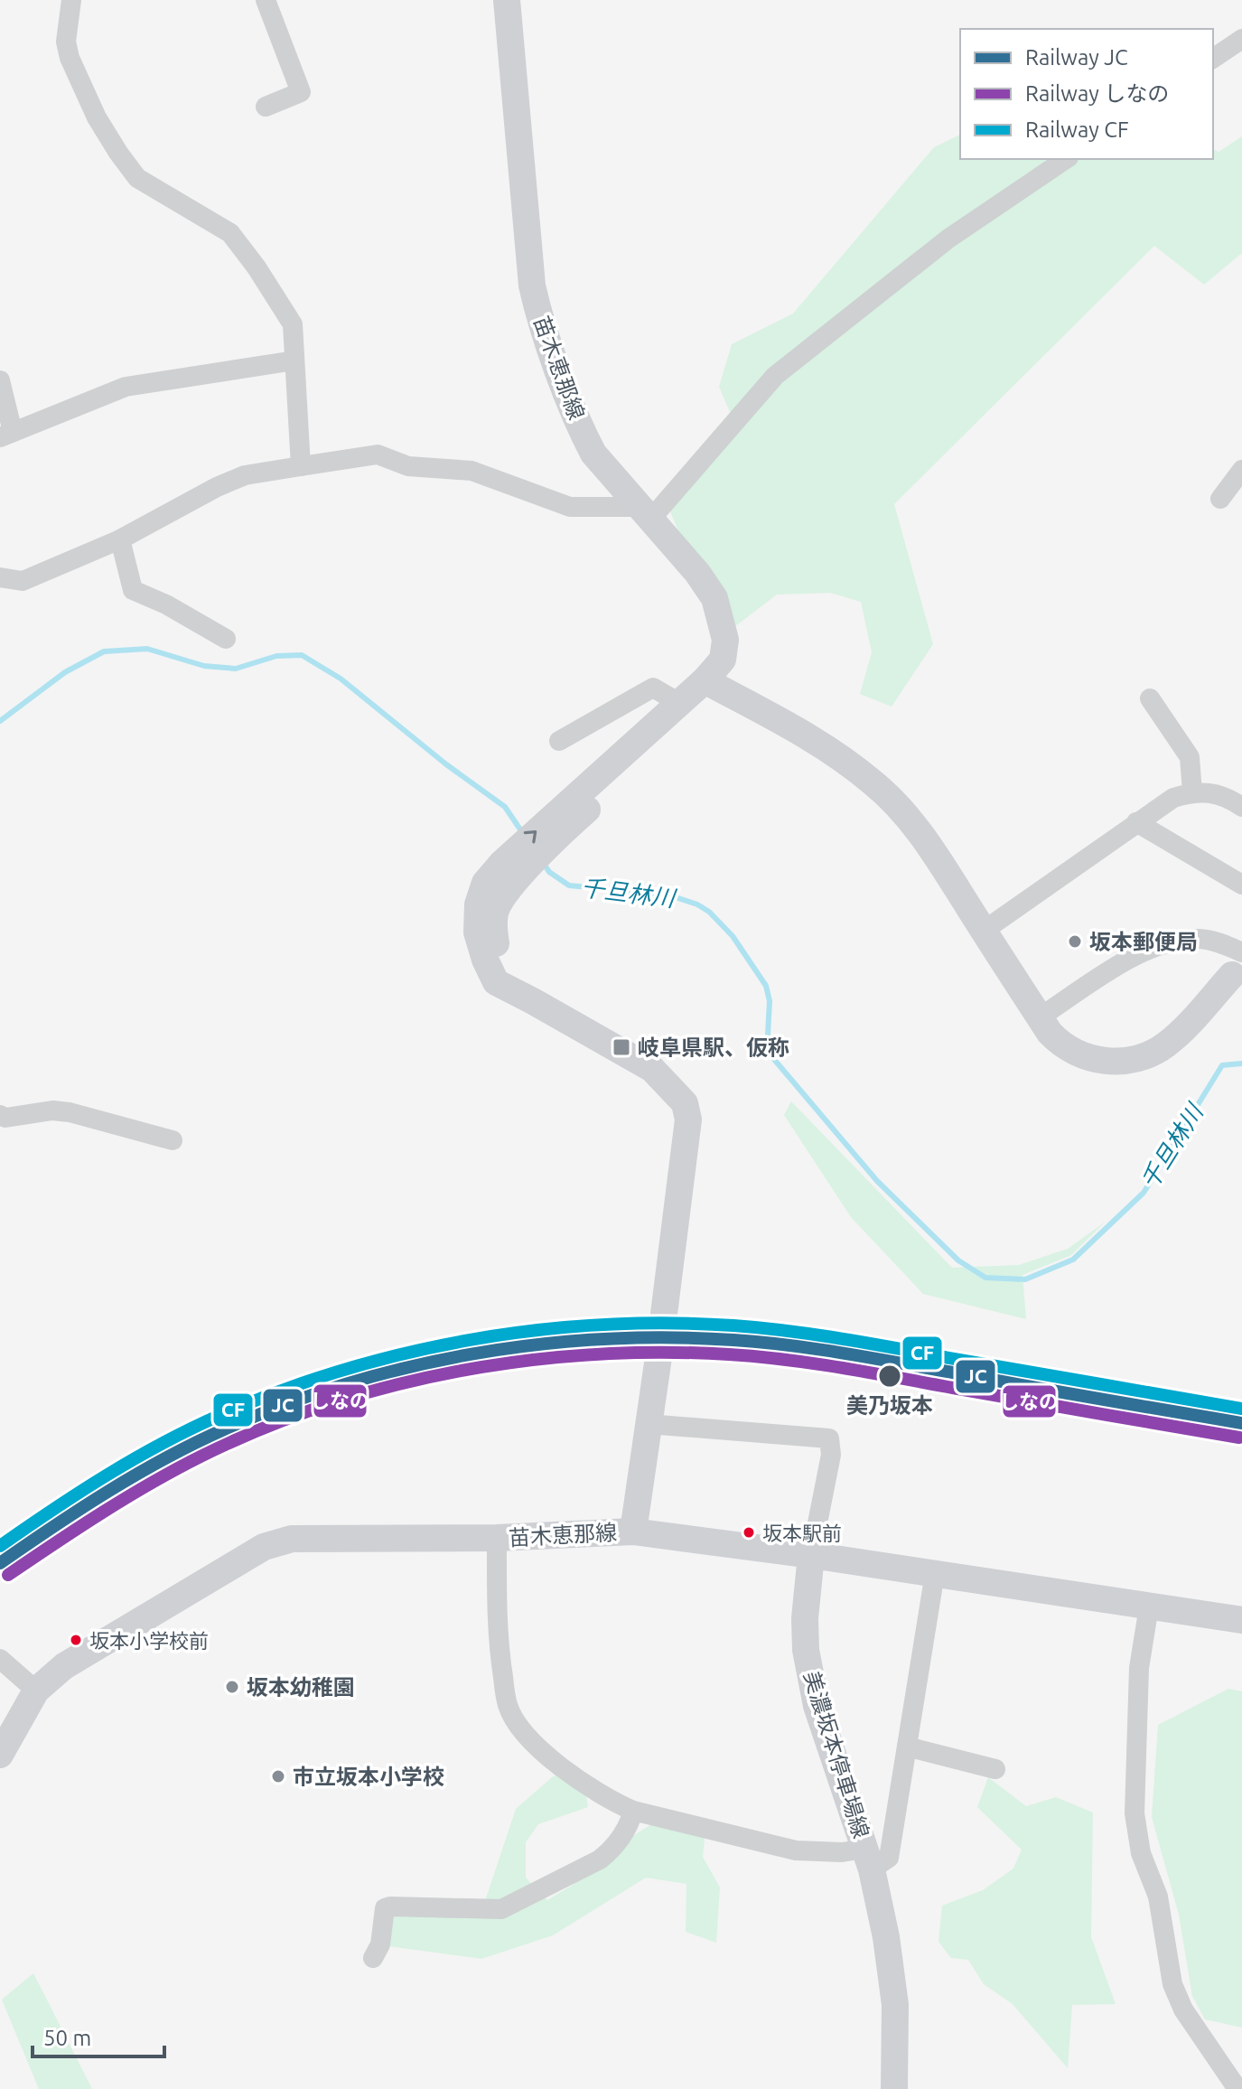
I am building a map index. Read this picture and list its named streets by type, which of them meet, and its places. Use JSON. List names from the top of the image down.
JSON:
{
  "streets": {
    "main road": ["苗木恵那線", "美濃坂本停車場線"]
  },
  "water": ["千旦林川"],
  "places": {
    "other": [
      "坂本郵便局",
      "美乃坂本",
      "坂本駅前",
      "坂本小学校前",
      "坂本幼稚園",
      "市立坂本小学校"
    ],
    "transit": ["岐阜県駅、仮称"]
  },
  "lines": ["rail line CF", "rail line JC", "rail line しなの"],
  "legend": ["Railway JC", "Railway しなの", "Railway CF"],
  "scale_bar": "50 m"
}
